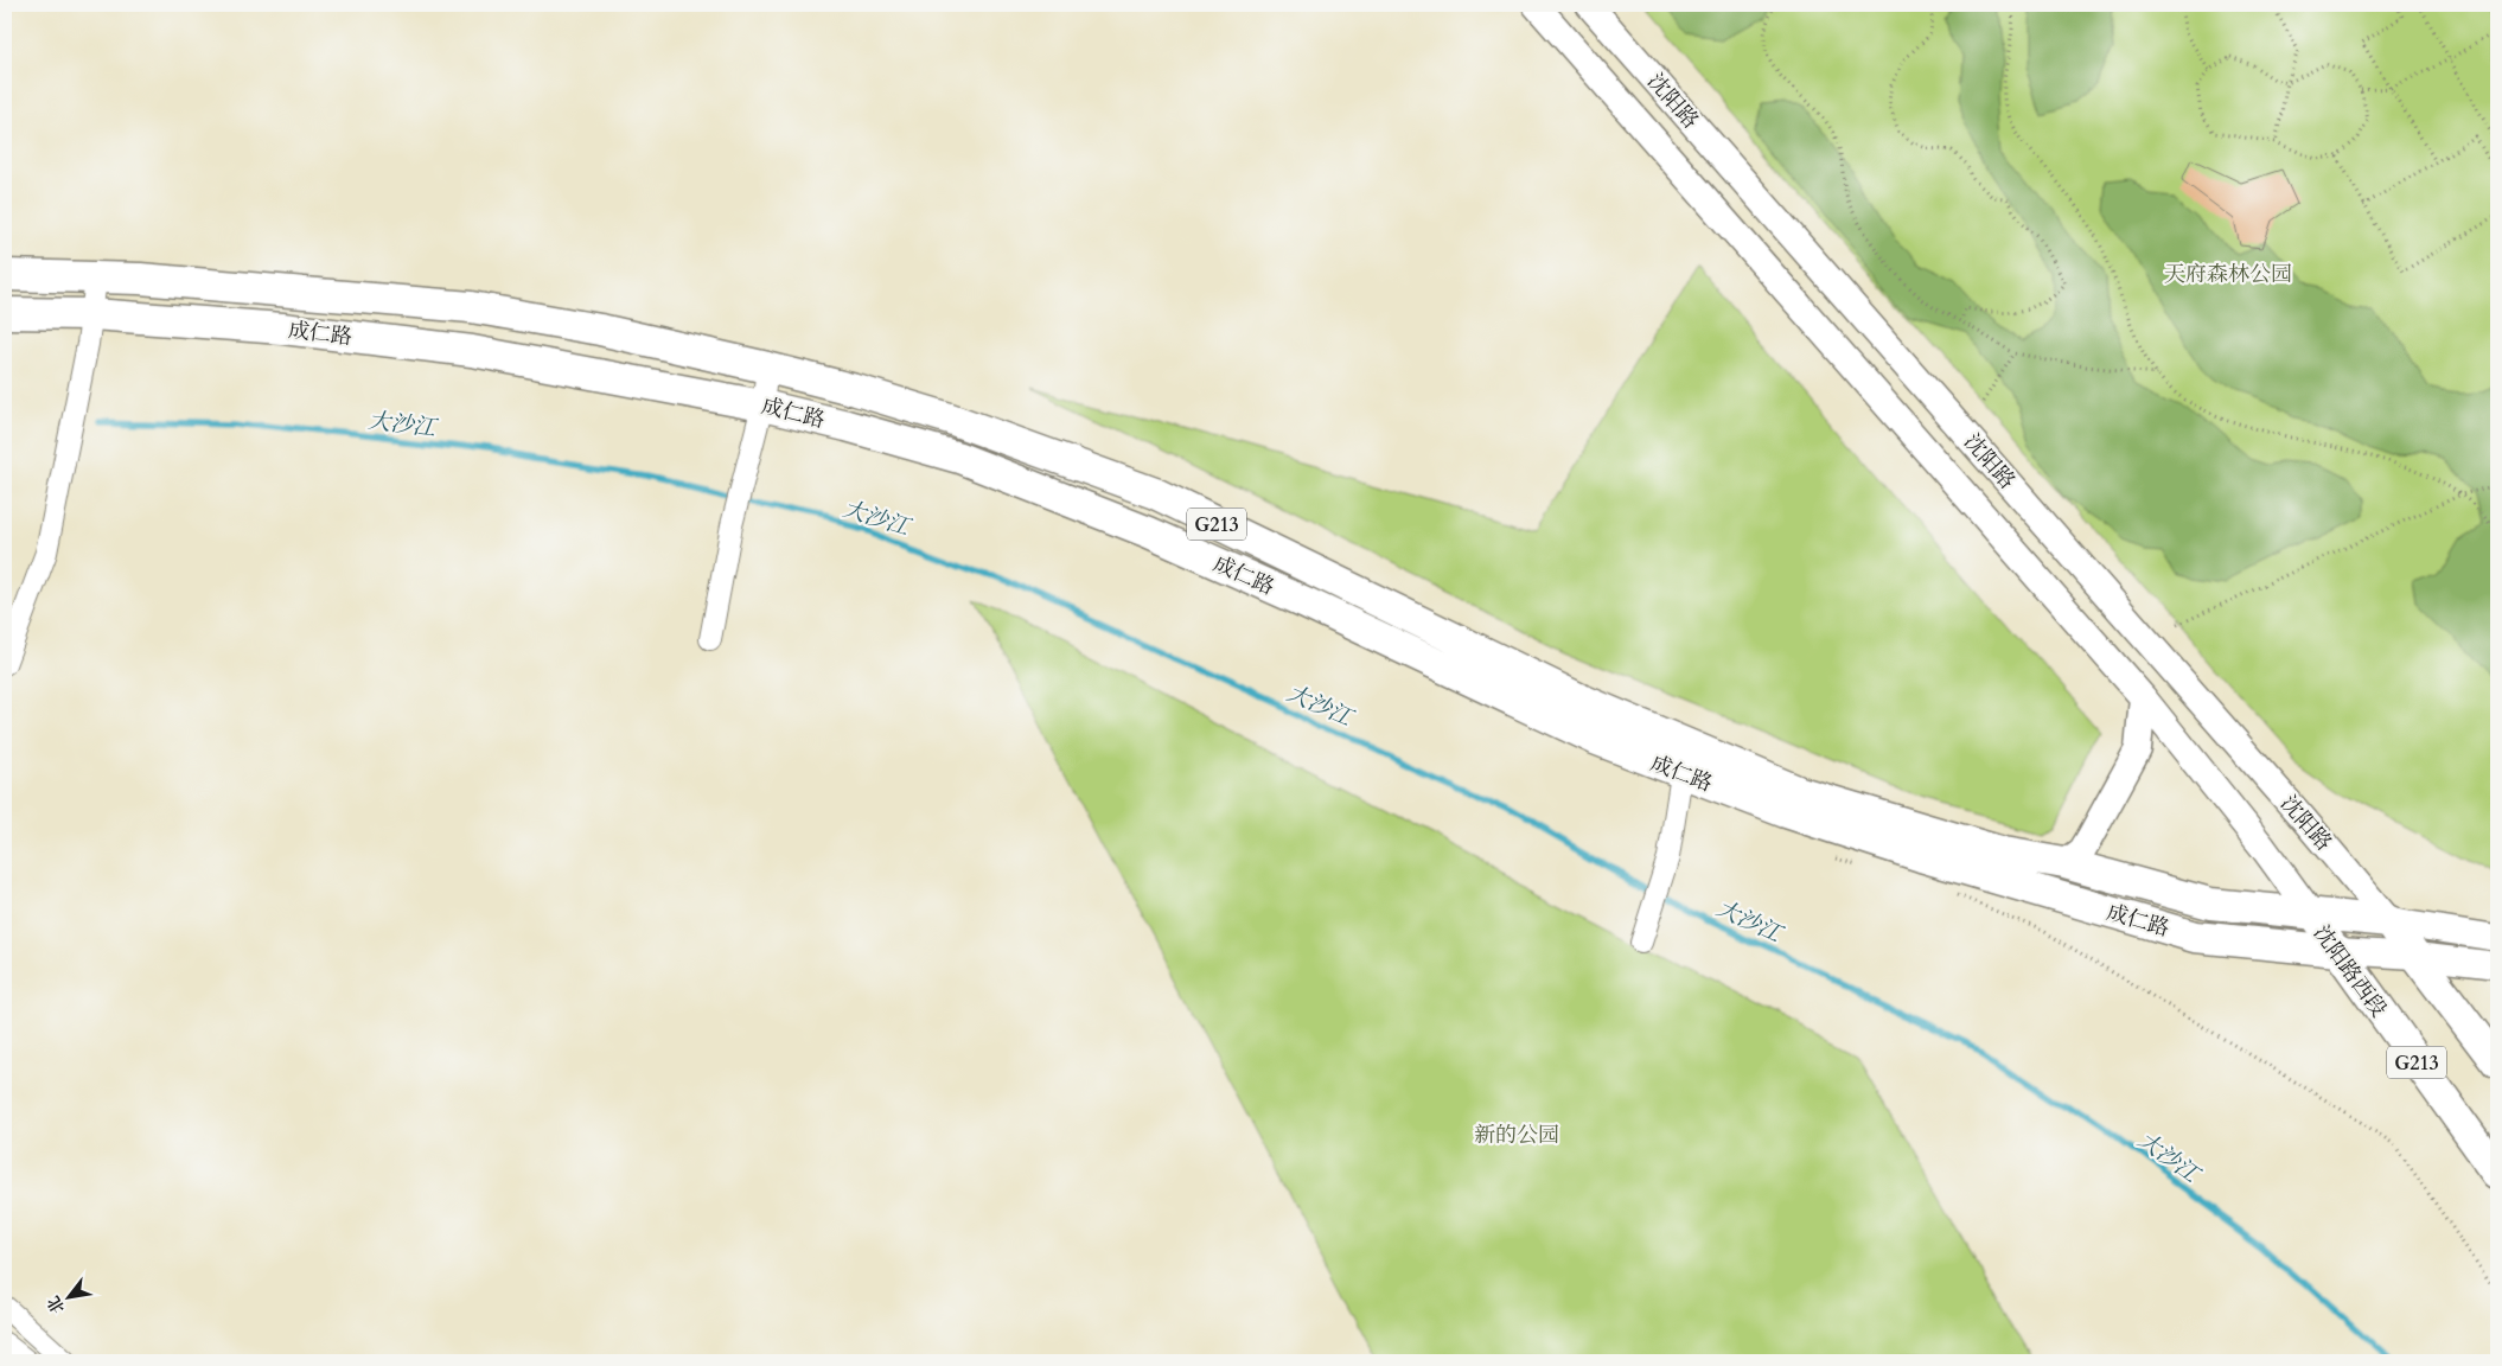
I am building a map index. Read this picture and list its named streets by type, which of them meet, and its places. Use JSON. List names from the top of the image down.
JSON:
{
  "streets": {
    "highway": ["成仁路", "G213", "沈阳路西段"],
    "main road": ["沈阳路"]
  },
  "crossings": [
    ["沈阳路", "成仁路"],
    ["沈阳路", "沈阳路西段"],
    ["成仁路", "沈阳路西段"]
  ],
  "water": ["大沙江"],
  "parks": ["天府森林公园", "新的公园"],
  "north": "bottom left"
}
